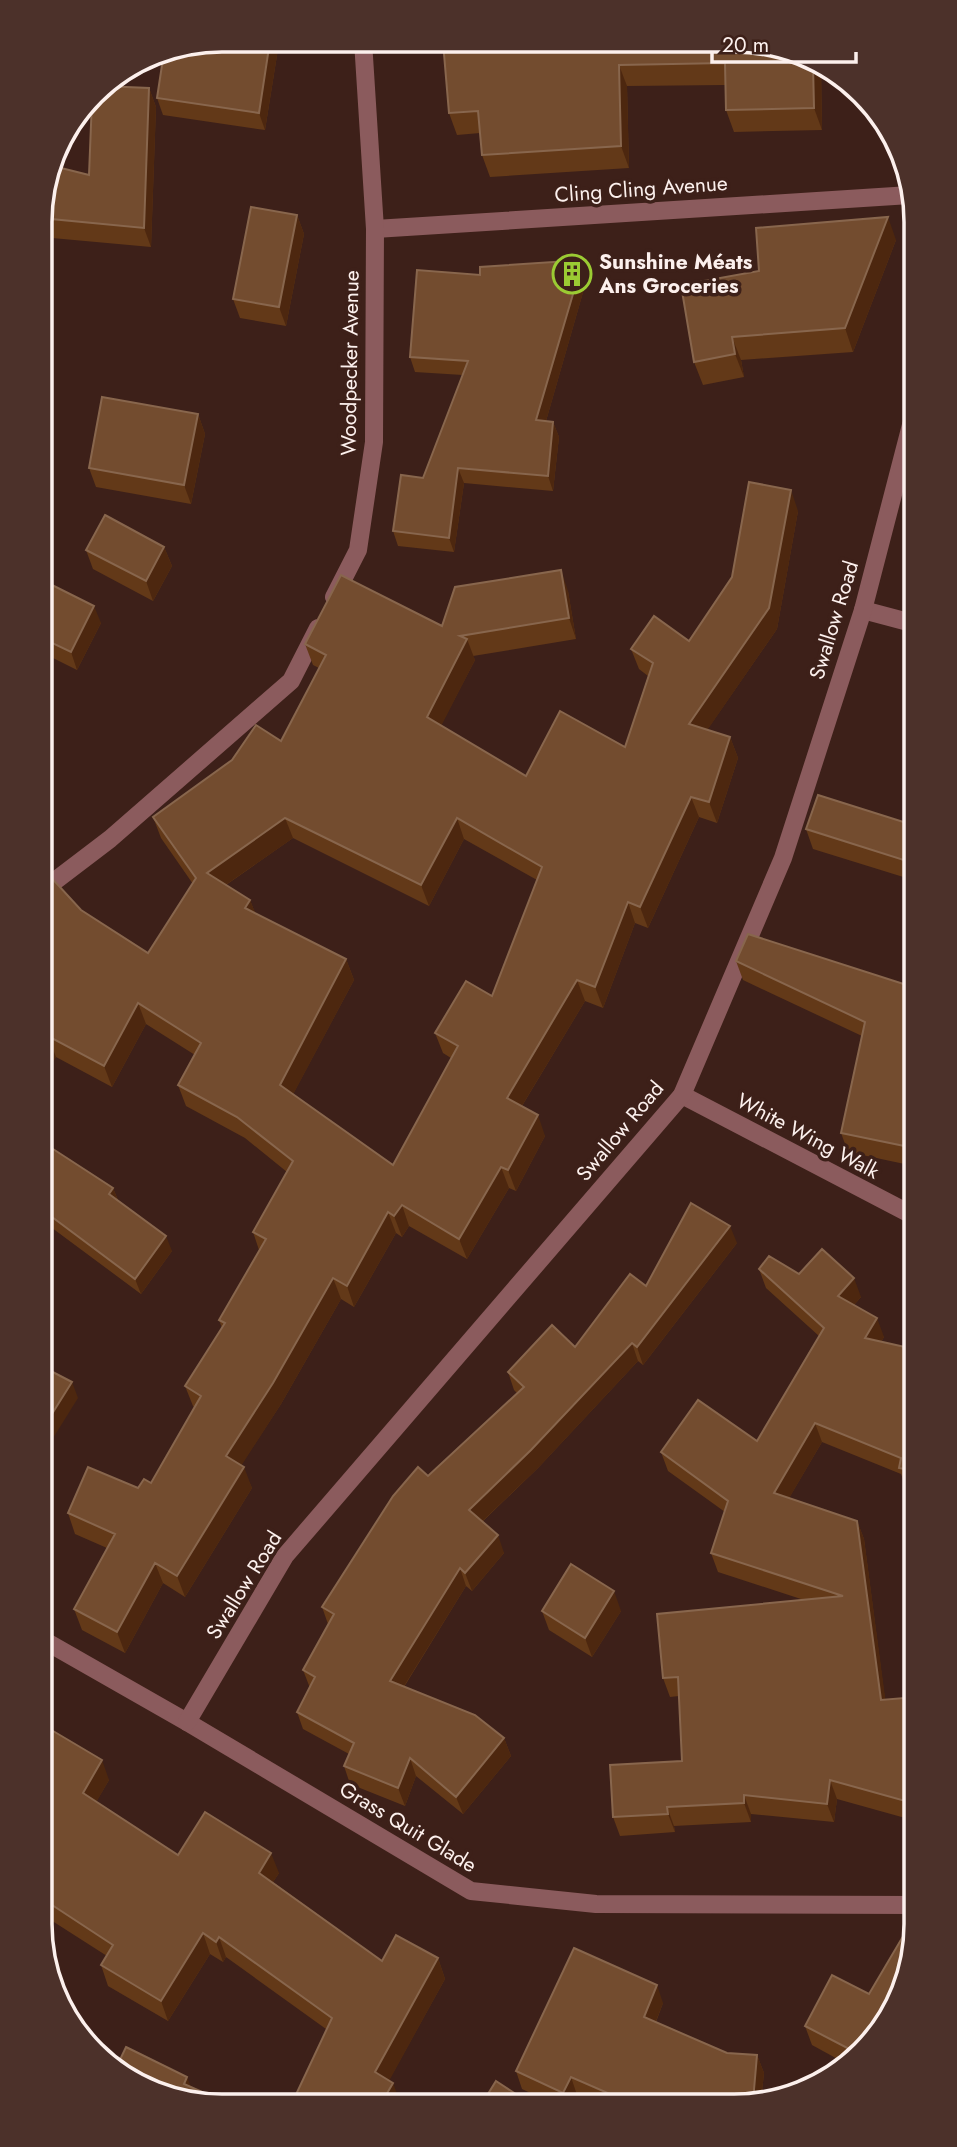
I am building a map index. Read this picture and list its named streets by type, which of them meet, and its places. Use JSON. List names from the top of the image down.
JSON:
{
  "streets": {
    "street": [
      "Cling Cling Avenue",
      "Woodpecker Avenue",
      "Swallow Road",
      "White Wing Walk",
      "Grass Quit Glade"
    ]
  },
  "crossings": [
    ["Cling Cling Avenue", "Woodpecker Avenue"],
    ["Swallow Road", "White Wing Walk"],
    ["Swallow Road", "Grass Quit Glade"]
  ],
  "places": {
    "building": ["Sunshine Méats Ans Groceries"]
  },
  "scale_bar": "20 m"
}
